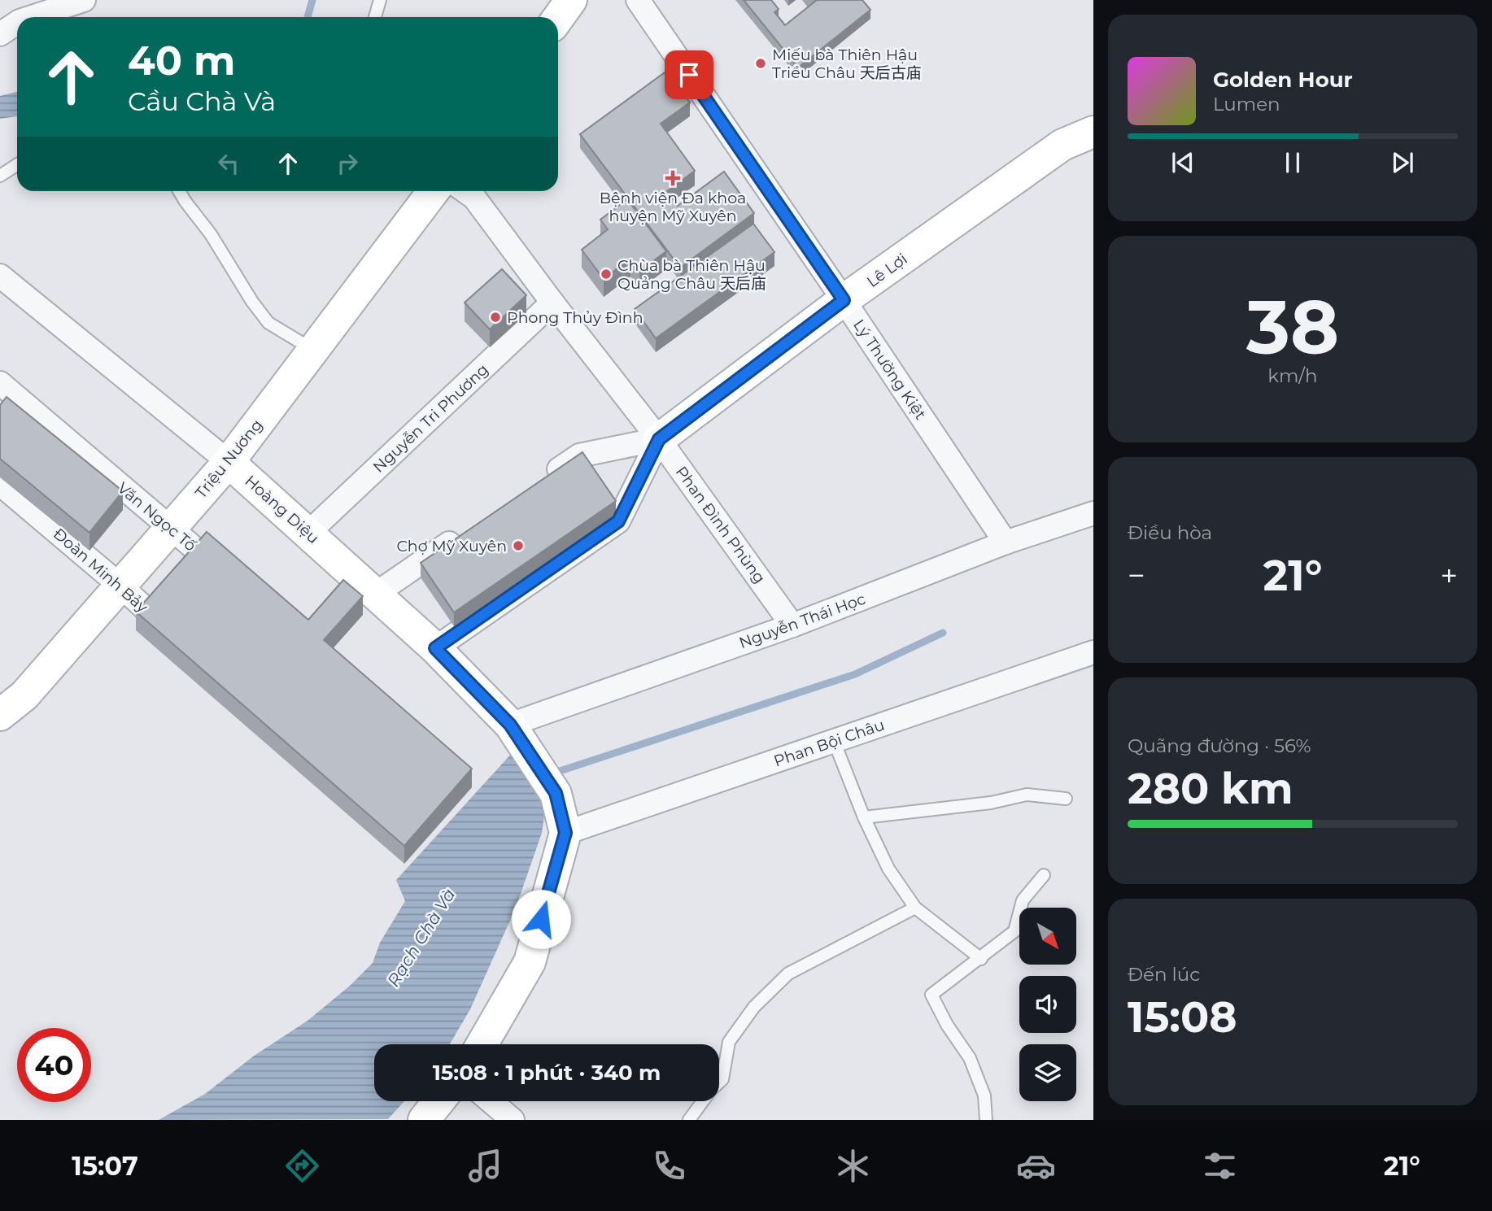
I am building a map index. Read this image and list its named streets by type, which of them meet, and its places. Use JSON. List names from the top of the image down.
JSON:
{
  "streets": {
    "street": [
      "Lê Lợi",
      "Lý Thường Kiệt",
      "Nguyễn Tri Phương",
      "Triệu Nương",
      "Hoàng Diệu",
      "Văn Ngọc Tố",
      "Phan Đình Phùng",
      "Đoàn Minh Bảy",
      "Nguyễn Thái Học",
      "Phan Bội Châu"
    ]
  },
  "crossings": [
    ["Lê Lợi", "Lý Thường Kiệt"],
    ["Lê Lợi", "Phan Đình Phùng"],
    ["Lý Thường Kiệt", "Nguyễn Thái Học"],
    ["Nguyễn Tri Phương", "Hoàng Diệu"],
    ["Nguyễn Tri Phương", "Phan Đình Phùng"],
    ["Triệu Nương", "Hoàng Diệu"],
    ["Triệu Nương", "Văn Ngọc Tố"],
    ["Triệu Nương", "Đoàn Minh Bảy"],
    ["Hoàng Diệu", "Nguyễn Thái Học"],
    ["Hoàng Diệu", "Phan Bội Châu"],
    ["Phan Đình Phùng", "Nguyễn Thái Học"]
  ],
  "water": ["Rạch Chà Và"],
  "places": {
    "other": [
      "Miếu bà Thiên Hậu Triều Châu 天后古庙",
      "Chùa bà Thiên Hậu Quảng Châu 天后庙",
      "Phong Thủy Đình",
      "Chợ Mỹ Xuyên"
    ],
    "health": ["Bệnh viện Đa khoa huyện Mỹ Xuyên"]
  },
  "north": "bottom right",
  "page": {
    "turn": ["40 m", "Cầu Chà Và"],
    "song": ["Golden Hour", "Lumen"],
    "tile": [
      ["38", "km/h"],
      "Điều hòa",
      ["Quãng đường · 56%", "280 km"],
      ["Đến lúc", "15:08"]
    ],
    "heat": ["−", "21°", "+"],
    "limit": "40",
    "trip": "15:08 · 1 phút · 340 m",
    "tabs": ["15:07", "21°"]
  }
}
